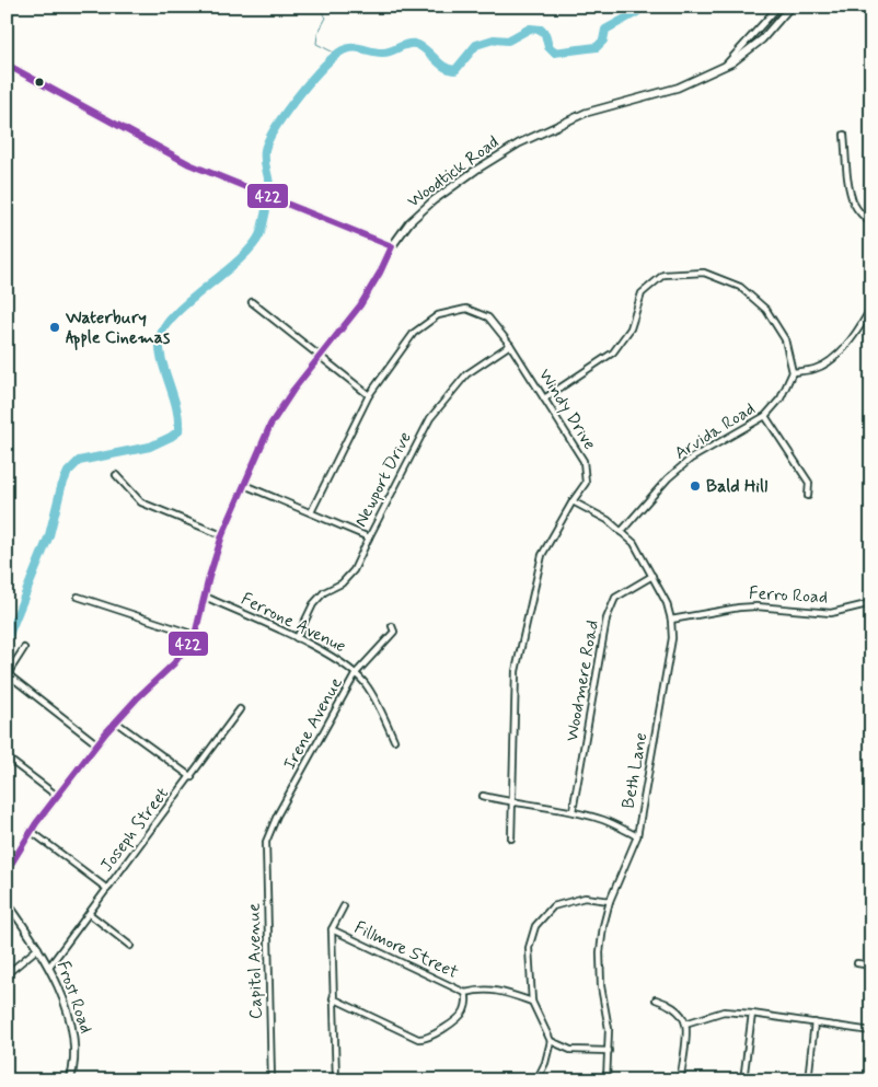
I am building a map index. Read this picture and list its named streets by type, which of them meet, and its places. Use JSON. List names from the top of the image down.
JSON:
{
  "streets": {
    "main road": ["Woodtick Road", "Frost Road"],
    "street": [
      "Windy Drive",
      "Arvida Road",
      "Newport Drive",
      "Ferro Road",
      "Ferrone Avenue",
      "Woodmere Road",
      "Irene Avenue",
      "Beth Lane",
      "Joseph Street",
      "Fillmore Street",
      "Capitol Avenue"
    ]
  },
  "crossings": [
    ["Woodtick Road", "Ferrone Avenue"],
    ["Windy Drive", "Newport Drive"],
    ["Windy Drive", "Beth Lane"],
    ["Arvida Road", "Beth Lane"],
    ["Newport Drive", "Ferrone Avenue"],
    ["Ferro Road", "Beth Lane"],
    ["Ferrone Avenue", "Irene Avenue"],
    ["Woodmere Road", "Beth Lane"],
    ["Irene Avenue", "Capitol Avenue"],
    ["Joseph Street", "Frost Road"]
  ],
  "places": ["Waterbury Apple Cinemas", "Bald Hill"],
  "lines": ["transit line 422"]
}
